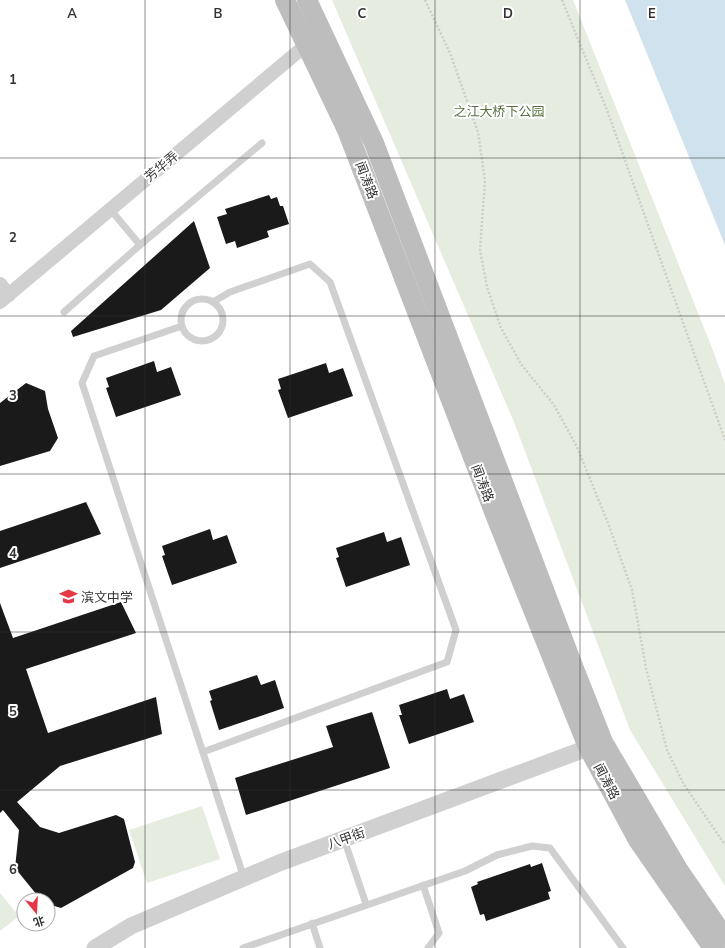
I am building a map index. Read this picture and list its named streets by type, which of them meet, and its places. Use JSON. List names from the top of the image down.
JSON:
{
  "streets": {
    "main road": ["闻涛路"],
    "street": ["芳华弄", "八甲街"]
  },
  "crossings": [
    ["芳华弄", "闻涛路"],
    ["闻涛路", "八甲街"]
  ],
  "parks": ["之江大桥下公园"],
  "places": {
    "school or university": ["滨文中学"]
  },
  "north": "bottom",
  "grid": {
    "columns": [
      "A",
      "B",
      "C",
      "D",
      "E"
    ],
    "rows": [
      "1",
      "2",
      "3",
      "4",
      "5",
      "6"
    ]
  }
}
